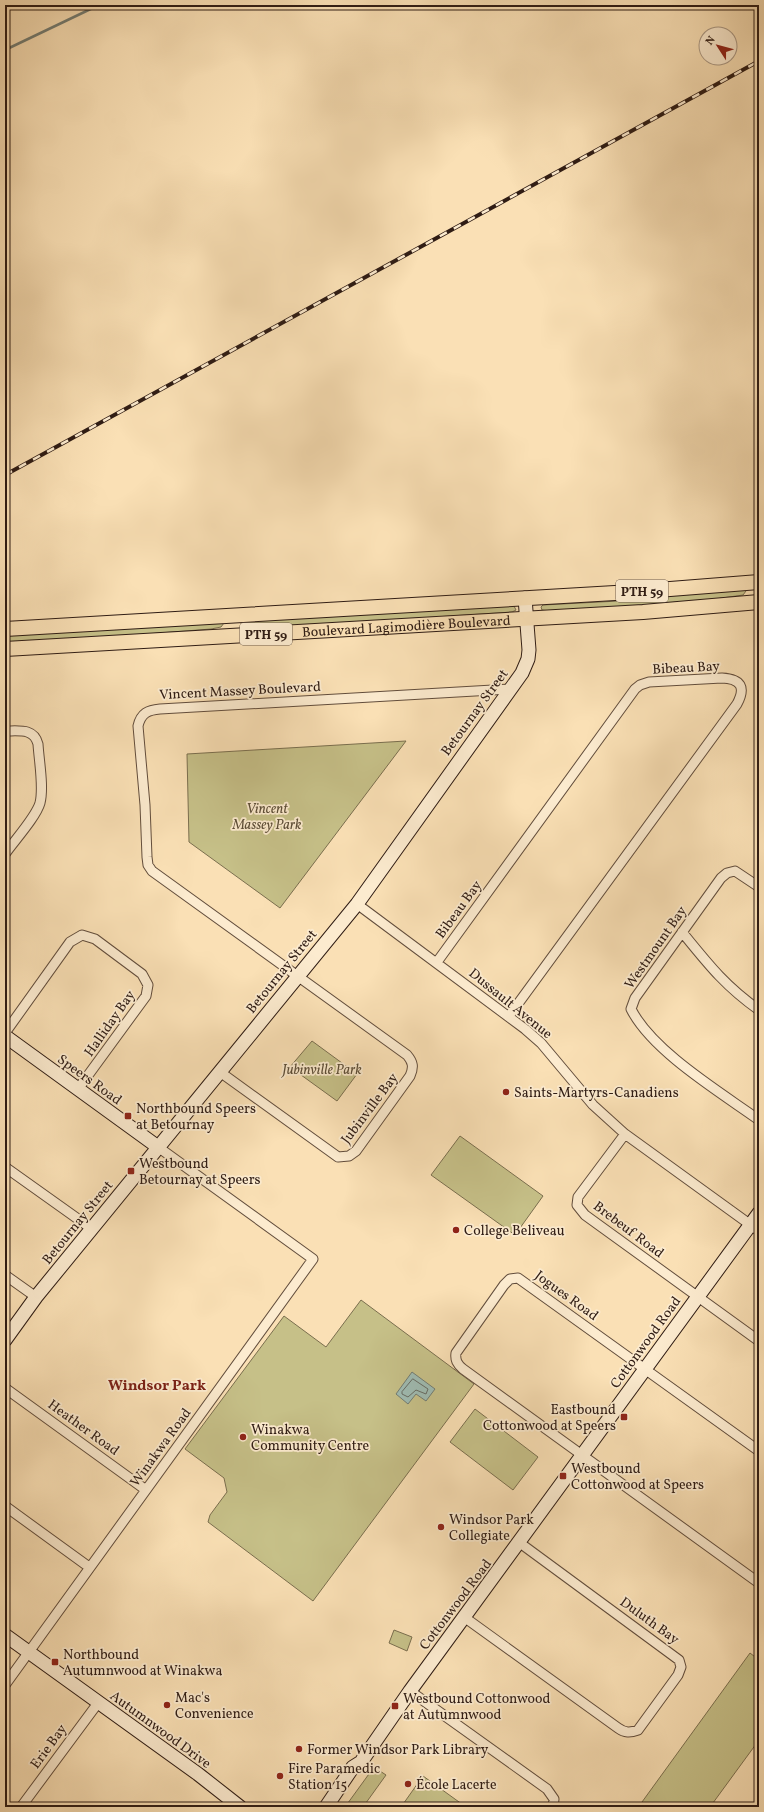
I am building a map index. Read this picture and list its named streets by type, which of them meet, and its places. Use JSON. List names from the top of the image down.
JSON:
{
  "streets": {
    "main road": ["PTH 59", "Boulevard Lagimodière Boulevard"],
    "street": [
      "Bibeau Bay",
      "Vincent Massey Boulevard",
      "Betournay Street",
      "Westmount Bay",
      "Dussault Avenue",
      "Halliday Bay",
      "Speers Road",
      "Jubinville Bay",
      "Brebeuf Road",
      "Jogues Road",
      "Cottonwood Road",
      "Heather Road",
      "Winakwa Road",
      "Duluth Bay",
      "Autumnwood Drive",
      "Erie Bay"
    ]
  },
  "crossings": [
    ["Boulevard Lagimodière Boulevard", "Betournay Street"],
    ["Bibeau Bay", "Dussault Avenue"],
    ["Vincent Massey Boulevard", "Betournay Street"],
    ["Vincent Massey Boulevard", "Jubinville Bay"],
    ["Betournay Street", "Dussault Avenue"],
    ["Betournay Street", "Speers Road"],
    ["Betournay Street", "Jubinville Bay"],
    ["Dussault Avenue", "Brebeuf Road"],
    ["Dussault Avenue", "Cottonwood Road"],
    ["Halliday Bay", "Speers Road"],
    ["Speers Road", "Winakwa Road"],
    ["Brebeuf Road", "Cottonwood Road"],
    ["Jogues Road", "Cottonwood Road"],
    ["Cottonwood Road", "Duluth Bay"],
    ["Heather Road", "Winakwa Road"],
    ["Winakwa Road", "Autumnwood Drive"],
    ["Autumnwood Drive", "Erie Bay"]
  ],
  "districts": ["Windsor Park"],
  "parks": ["Vincent Massey Park", "Jubinville Park"],
  "places": {
    "other": [
      "Saints-Martyrs-Canadiens",
      "College Beliveau",
      "Winakwa Community Centre",
      "Windsor Park Collegiate",
      "Mac's Convenience",
      "Former Windsor Park Library",
      "Fire Paramedic Station 15",
      "École Lacerte"
    ],
    "transit": [
      "Northbound Speers at Betournay",
      "Westbound Betournay at Speers",
      "Eastbound Cottonwood at Speers",
      "Westbound Cottonwood at Speers",
      "Northbound Autumnwood at Winakwa",
      "Westbound Cottonwood at Autumnwood"
    ]
  },
  "north": "top left"
}
